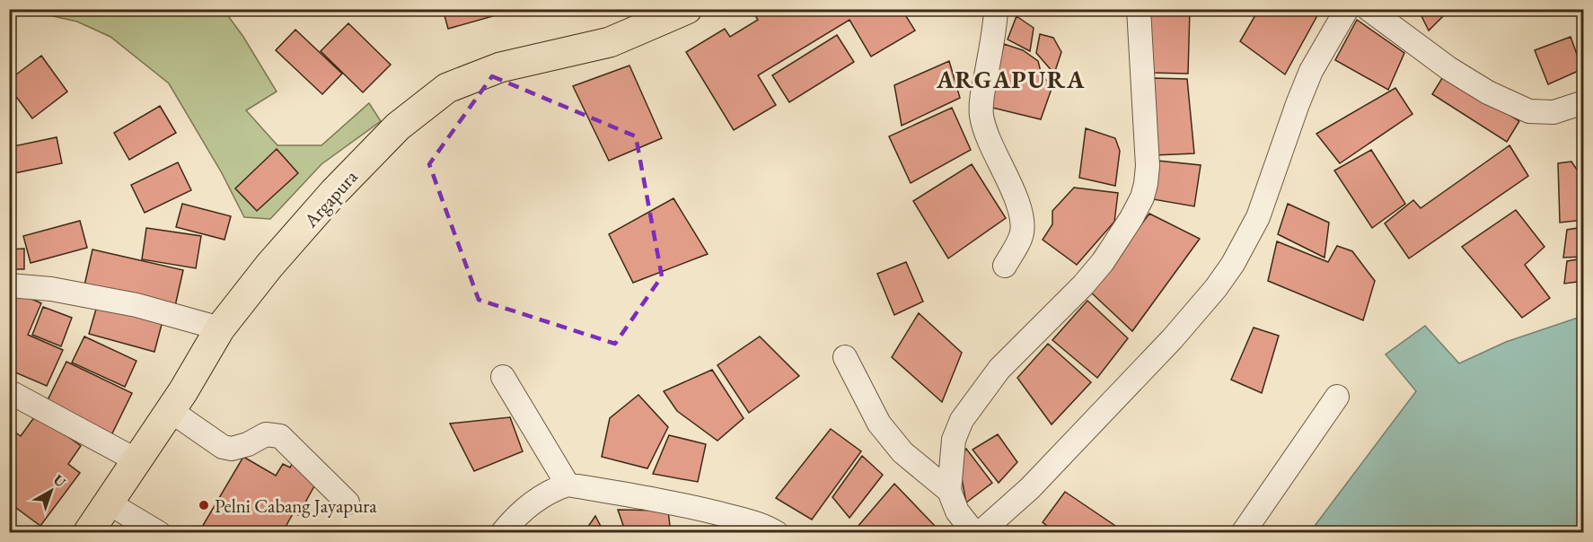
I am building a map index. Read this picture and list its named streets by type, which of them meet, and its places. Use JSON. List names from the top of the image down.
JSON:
{
  "streets": {
    "highway": ["Argapura"]
  },
  "districts": ["ARGAPURA"],
  "places": ["Pelni Cabang Jayapura"],
  "north": "top right"
}
